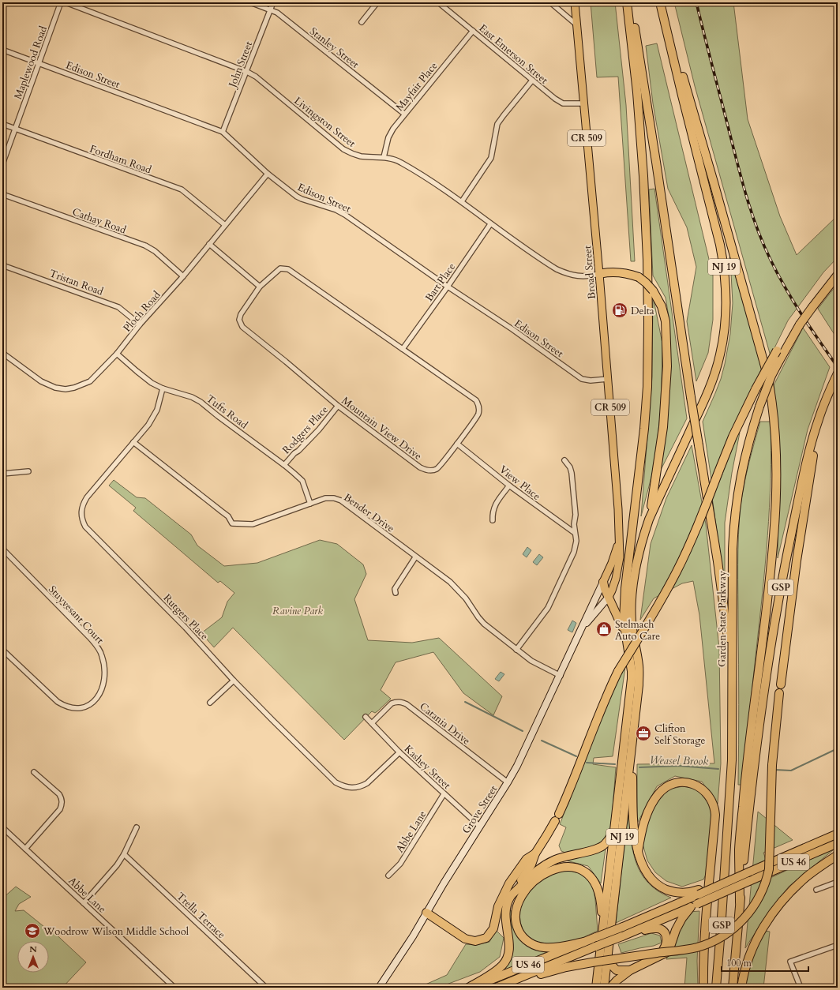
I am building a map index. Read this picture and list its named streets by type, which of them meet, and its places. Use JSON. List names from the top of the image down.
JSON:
{
  "streets": {
    "highway": [
      "NJ 19",
      "GSP",
      "Garden State Parkway",
      "US 46"
    ],
    "main road": ["CR 509", "Broad Street"],
    "street": [
      "Stanley Street",
      "East Emerson Street",
      "Maplewood Road",
      "John Street",
      "Edison Street",
      "Mayfair Place",
      "Livingston Street",
      "Fordham Road",
      "Cathay Road",
      "Tristan Road",
      "Bart Place",
      "Ploch Road",
      "Tufts Road",
      "Mountain View Drive",
      "Rodgers Place",
      "View Place",
      "Bender Drive",
      "Stuyvesant Court",
      "Rutgers Place",
      "Catania Drive",
      "Kashey Street",
      "Grove Street",
      "Abbe Lane",
      "Trella Terrace"
    ]
  },
  "crossings": [
    ["Stanley Street", "John Street"],
    ["Stanley Street", "Mayfair Place"],
    ["East Emerson Street", "Mayfair Place"],
    ["East Emerson Street", "Broad Street"],
    ["Maplewood Road", "Edison Street"],
    ["Maplewood Road", "Fordham Road"],
    ["John Street", "Edison Street"],
    ["John Street", "Livingston Street"],
    ["Edison Street", "Broad Street"],
    ["Edison Street", "Bart Place"],
    ["Edison Street", "Ploch Road"],
    ["Mayfair Place", "Livingston Street"],
    ["Livingston Street", "Broad Street"],
    ["Livingston Street", "Bart Place"],
    ["Fordham Road", "Ploch Road"],
    ["Cathay Road", "Ploch Road"],
    ["NJ 19", "US 46"],
    ["Broad Street", "Grove Street"],
    ["Tristan Road", "Ploch Road"],
    ["Bart Place", "Mountain View Drive"],
    ["Ploch Road", "Tufts Road"],
    ["Tufts Road", "Rodgers Place"],
    ["Tufts Road", "Bender Drive"],
    ["Tufts Road", "Rutgers Place"],
    ["Mountain View Drive", "Rodgers Place"],
    ["Mountain View Drive", "View Place"],
    ["Bender Drive", "Rutgers Place"],
    ["Bender Drive", "Grove Street"],
    ["Rutgers Place", "Kashey Street"],
    ["Catania Drive", "Kashey Street"],
    ["Catania Drive", "Grove Street"],
    ["Kashey Street", "Grove Street"],
    ["Kashey Street", "Abbe Lane"]
  ],
  "water": ["Weasel Brook"],
  "parks": ["Ravine Park"],
  "places": {
    "fuel station": ["Delta"],
    "shop": ["Stelmach Auto Care"],
    "office": ["Clifton Self Storage"],
    "school or university": ["Woodrow Wilson Middle School"]
  },
  "scale_bar": "100 m",
  "north": "top"
}
